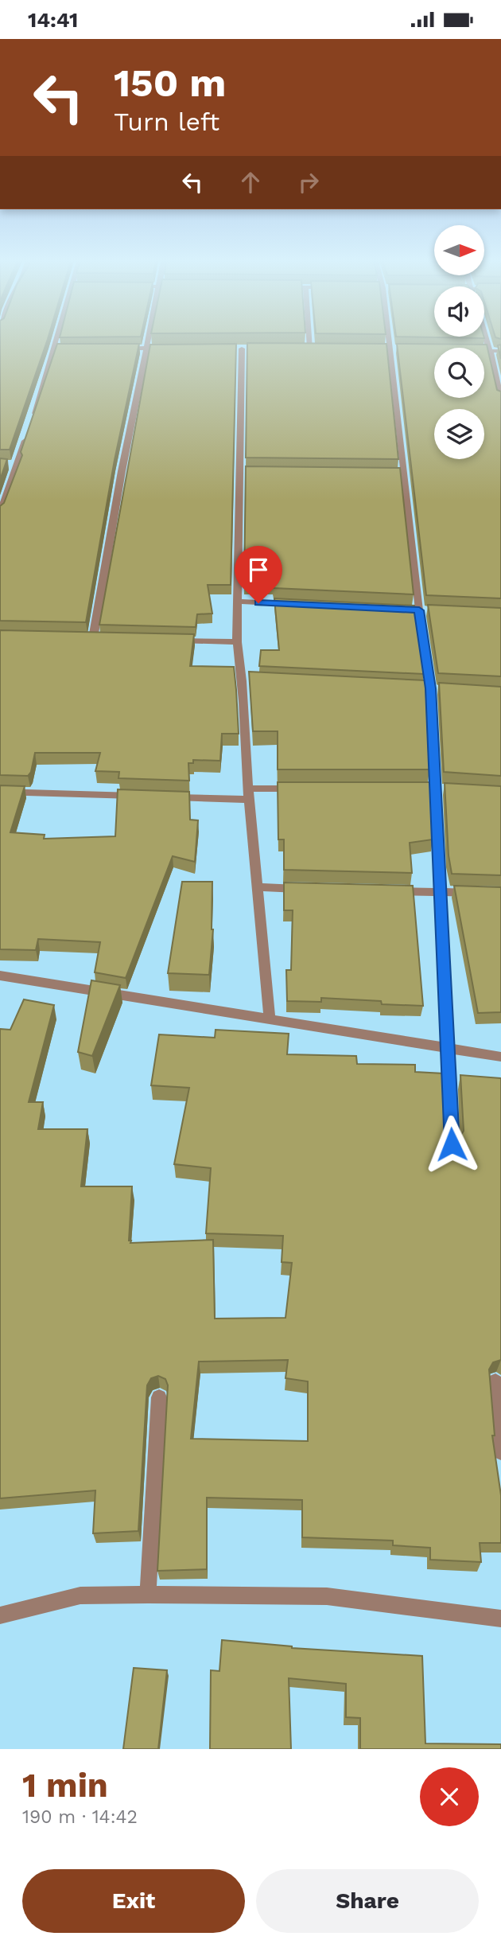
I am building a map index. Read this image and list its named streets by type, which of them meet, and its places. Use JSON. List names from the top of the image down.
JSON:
{
  "north": "right",
  "page": {
    "status": "14:41",
    "turn": ["150 m", "Turn left"],
    "heading": ["1 min", "190 m · 14:42"],
    "buttons": ["Exit", "Share"]
  }
}
